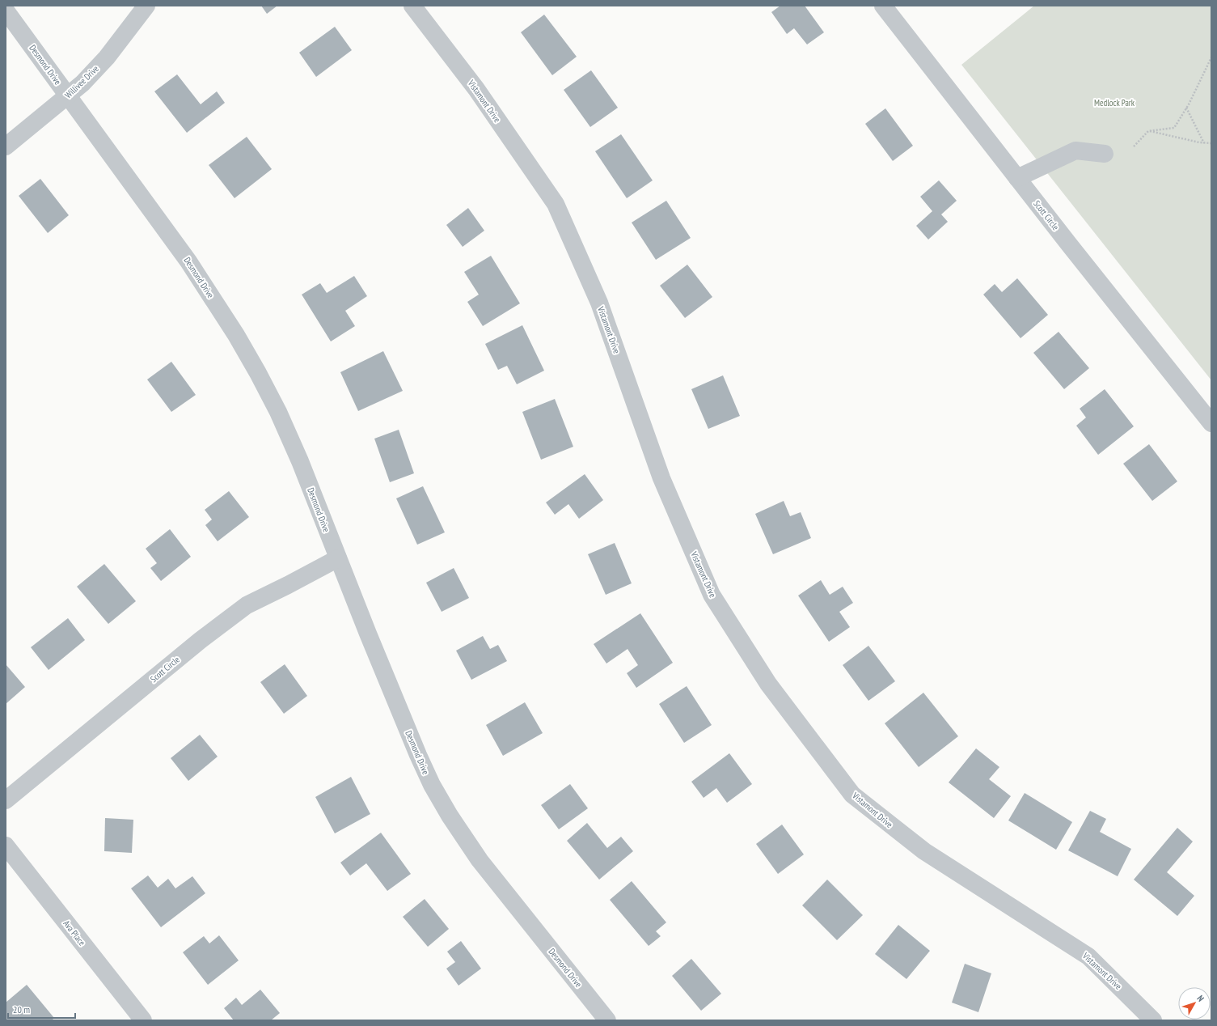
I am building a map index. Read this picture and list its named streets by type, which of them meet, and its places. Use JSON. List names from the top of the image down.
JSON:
{
  "streets": {
    "street": [
      "Desmond Drive",
      "Willivee Drive",
      "Vistamont Drive",
      "Scott Circle",
      "Ava Place"
    ]
  },
  "crossings": [
    ["Desmond Drive", "Willivee Drive"],
    ["Desmond Drive", "Scott Circle"]
  ],
  "parks": ["Medlock Park"],
  "scale_bar": "20 m",
  "north": "top right"
}
